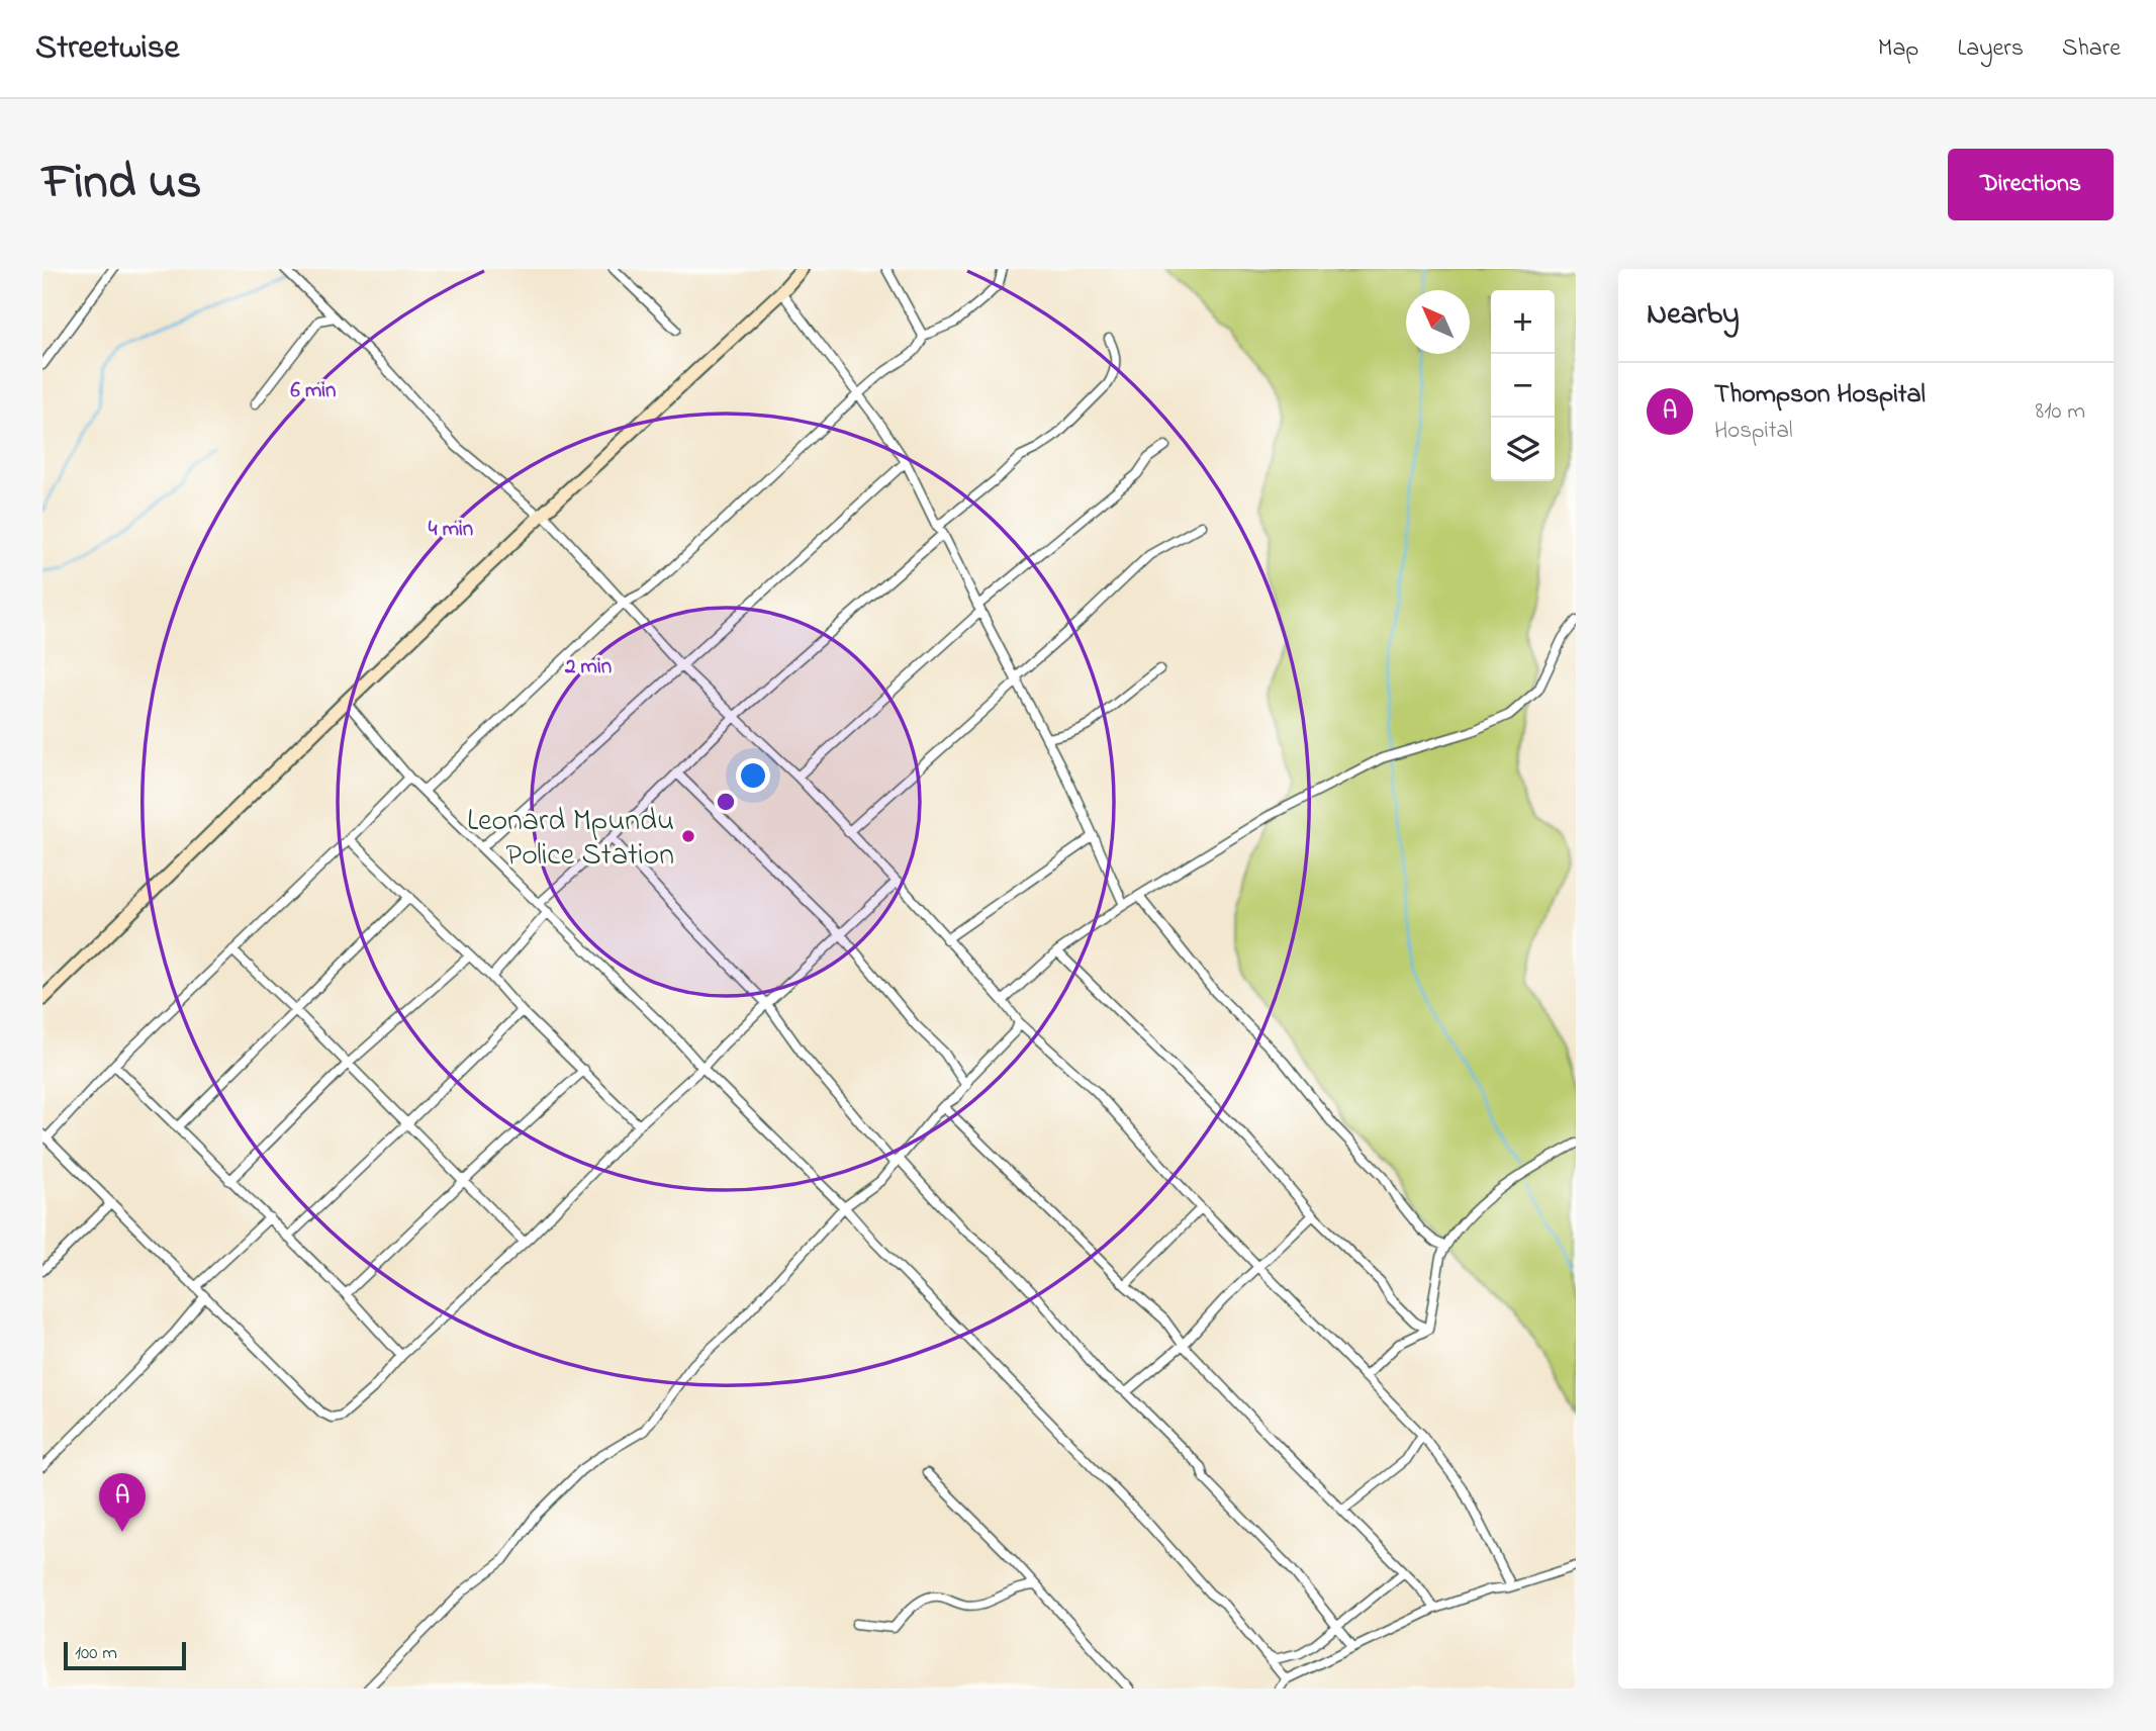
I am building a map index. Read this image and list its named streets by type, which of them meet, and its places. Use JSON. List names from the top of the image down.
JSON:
{
  "places": ["Leonard Mpundu Police Station"],
  "scale_bar": "100 m",
  "north": "top left",
  "page": {
    "header": "Streetwise",
    "nav": ["Map", "Layers", "Share"],
    "title": "Find us",
    "buttons": "Directions",
    "heading": "Nearby",
    "map_buttons": ["+", "−"],
    "list": [
      {
        "mark": "A",
        "name": "Thompson Hospital",
        "note": "Hospital",
        "value": "810 m"
      }
    ],
    "pins": "A",
    "scale": "100 m"
  },
  "rings": ["6 min", "4 min", "2 min"]
}
